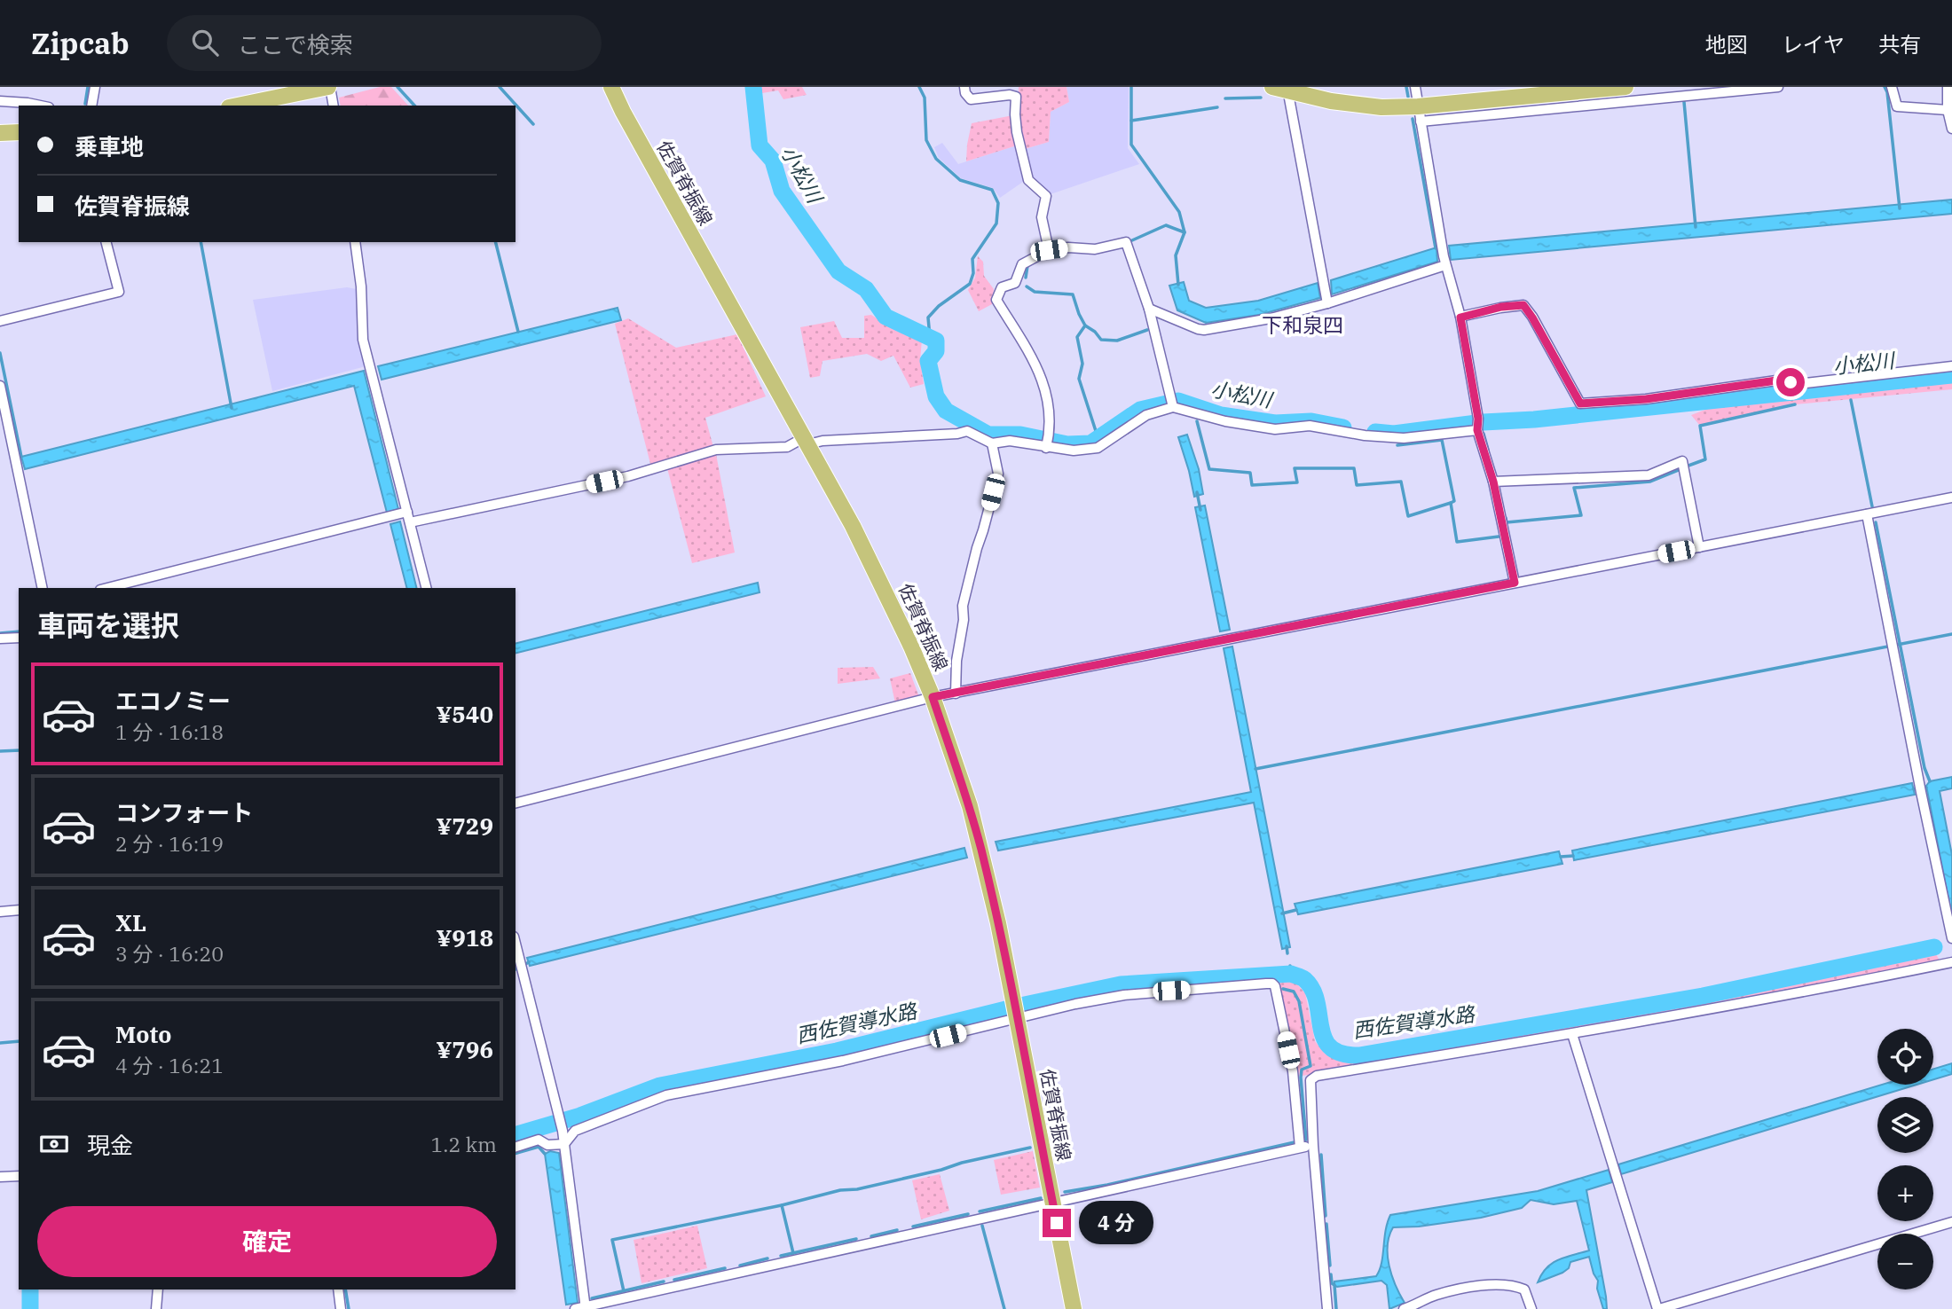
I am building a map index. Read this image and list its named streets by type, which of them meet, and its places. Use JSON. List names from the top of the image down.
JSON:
{
  "streets": {
    "main road": ["佐賀脊振線"]
  },
  "districts": ["下和泉四"],
  "water": ["小松川", "西佐賀導水路"],
  "page": {
    "header": "Zipcab",
    "search": "ここで検索",
    "nav": ["地図", "レイヤ", "共有"],
    "banner": ["乗車地", "佐賀脊振線"],
    "heading": "車両を選択",
    "list": [
      {
        "name": "エコノミー",
        "note": "1 分 · 16:18",
        "value": "¥540"
      },
      {
        "name": "コンフォート",
        "note": "2 分 · 16:19",
        "value": "¥729"
      },
      {
        "name": "XL",
        "note": "3 分 · 16:20",
        "value": "¥918"
      },
      {
        "name": "Moto",
        "note": "4 分 · 16:21",
        "value": "¥796"
      }
    ],
    "map_buttons": ["+", "−"],
    "pay": ["現金", "1.2 km"],
    "buttons": "確定",
    "bubble": "4 分"
  }
}
